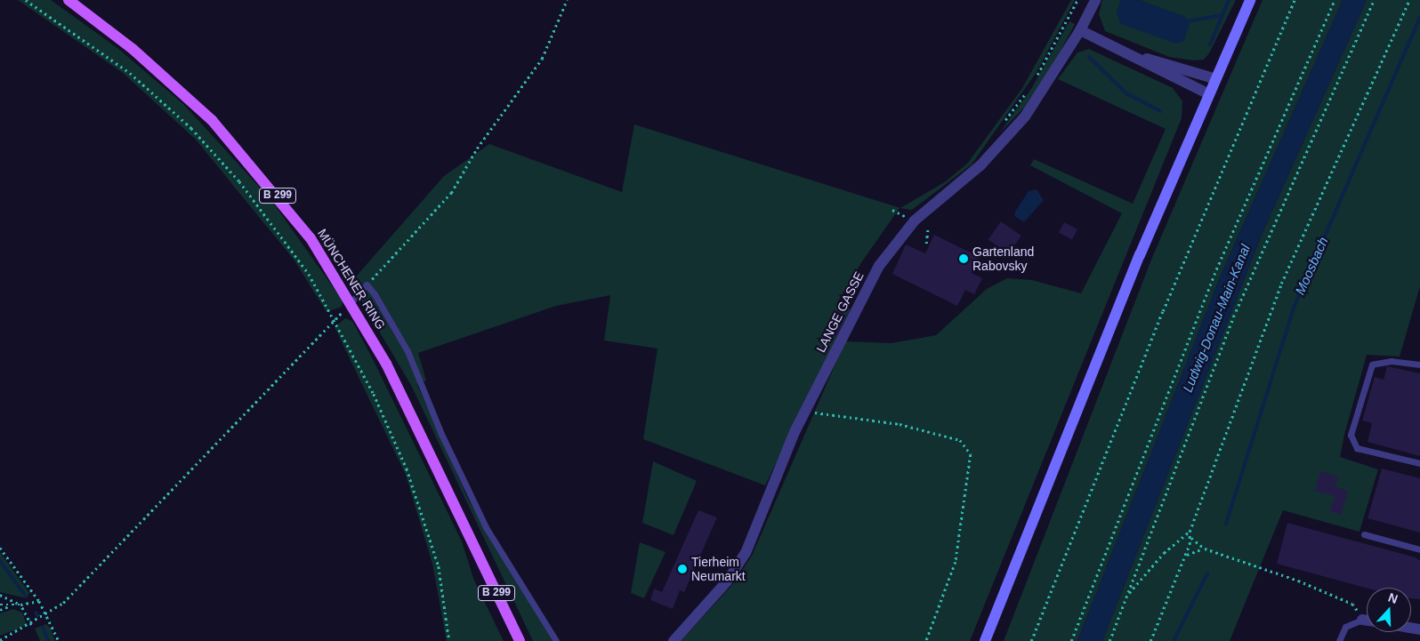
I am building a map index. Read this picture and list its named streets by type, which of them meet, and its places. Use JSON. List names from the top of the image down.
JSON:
{
  "streets": {
    "main road": ["B 299", "MÜNCHENER RING"],
    "street": ["LANGE GASSE"]
  },
  "water": ["Moosbach", "Ludwig-Donau-Main-Kanal"],
  "places": ["Gartenland Rabovsky", "Tierheim Neumarkt"],
  "north": "top"
}
